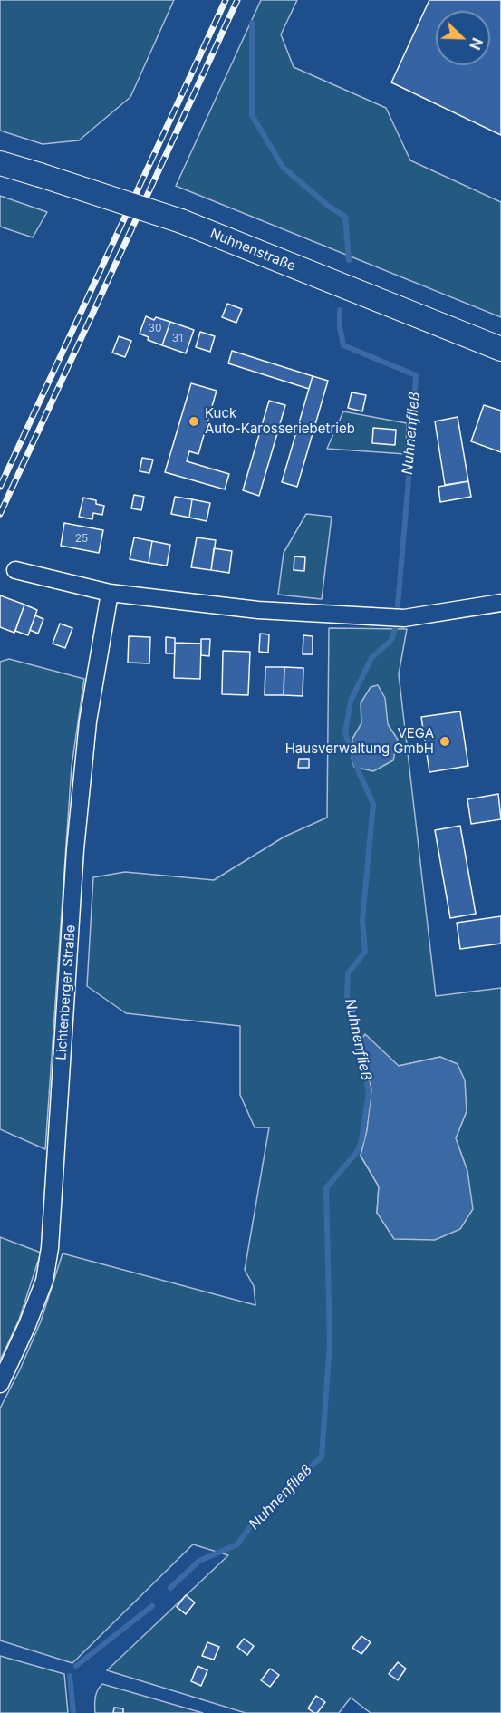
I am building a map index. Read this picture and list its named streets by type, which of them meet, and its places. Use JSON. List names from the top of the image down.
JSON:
{
  "streets": {
    "main road": ["Nuhnenstraße"],
    "street": ["Lichtenberger Straße"]
  },
  "water": ["Nuhnenfließ"],
  "places": ["Kuck Auto-Karosseriebetrieb", "VEGA Hausverwaltung GmbH"],
  "house_numbers": ["30", "31", "25"],
  "north": "bottom right"
}
